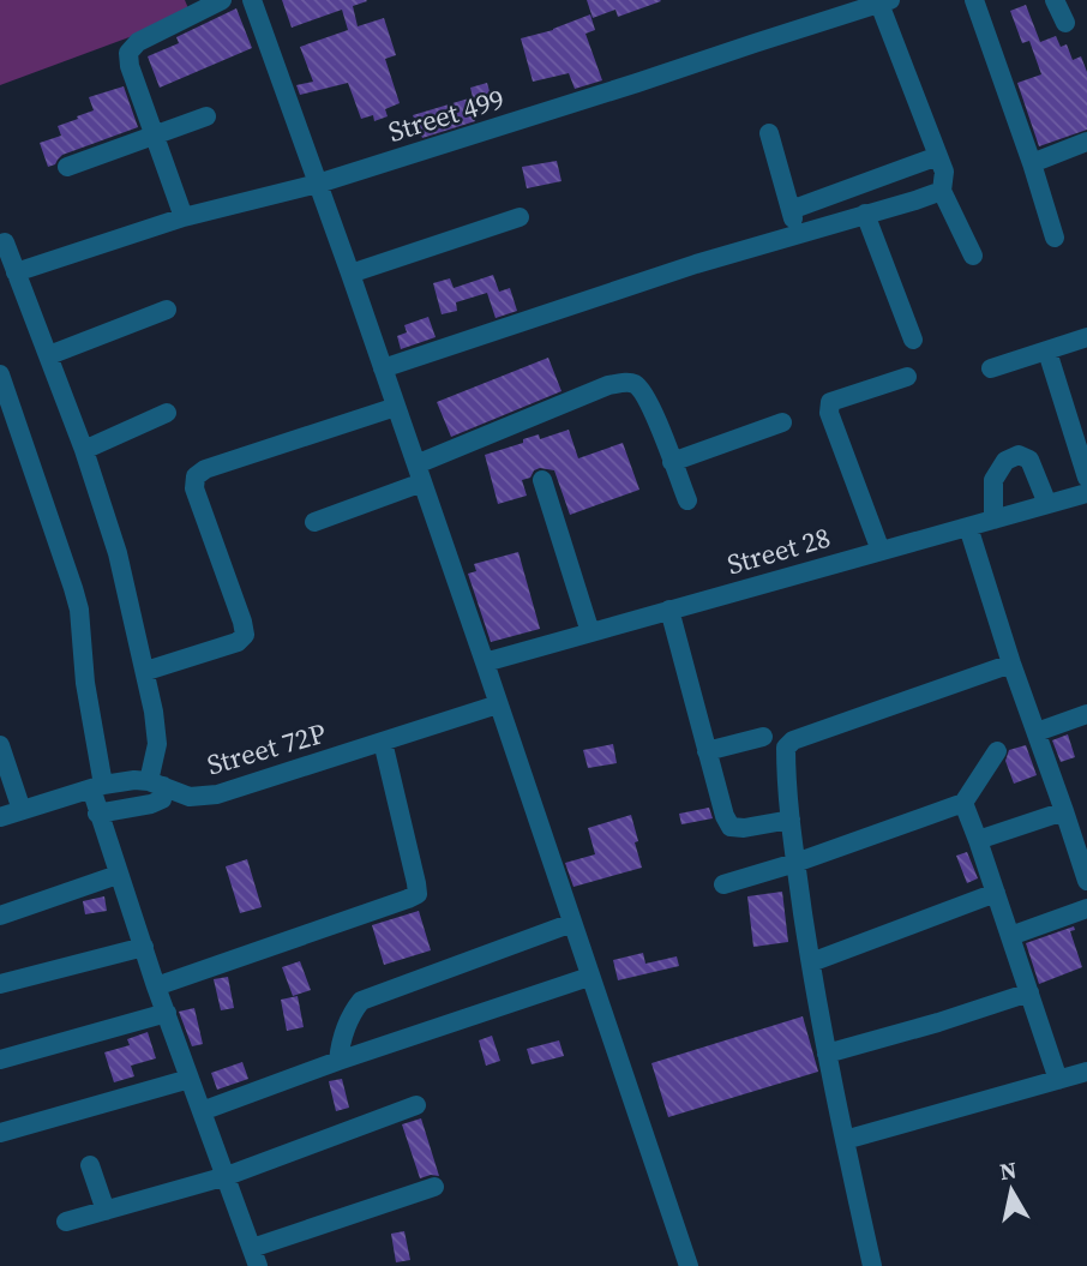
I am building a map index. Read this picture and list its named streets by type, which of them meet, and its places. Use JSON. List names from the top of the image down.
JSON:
{
  "streets": {
    "street": ["Street 499", "Street 28", "Street 72P"]
  },
  "north": "top"
}
